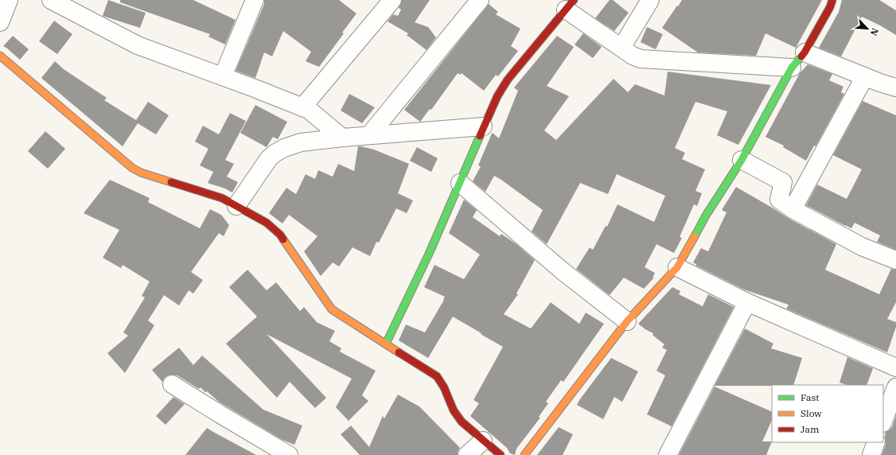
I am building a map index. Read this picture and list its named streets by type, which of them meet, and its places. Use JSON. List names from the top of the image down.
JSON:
{
  "legend": ["Fast", "Slow", "Jam"],
  "north": "bottom right"
}
